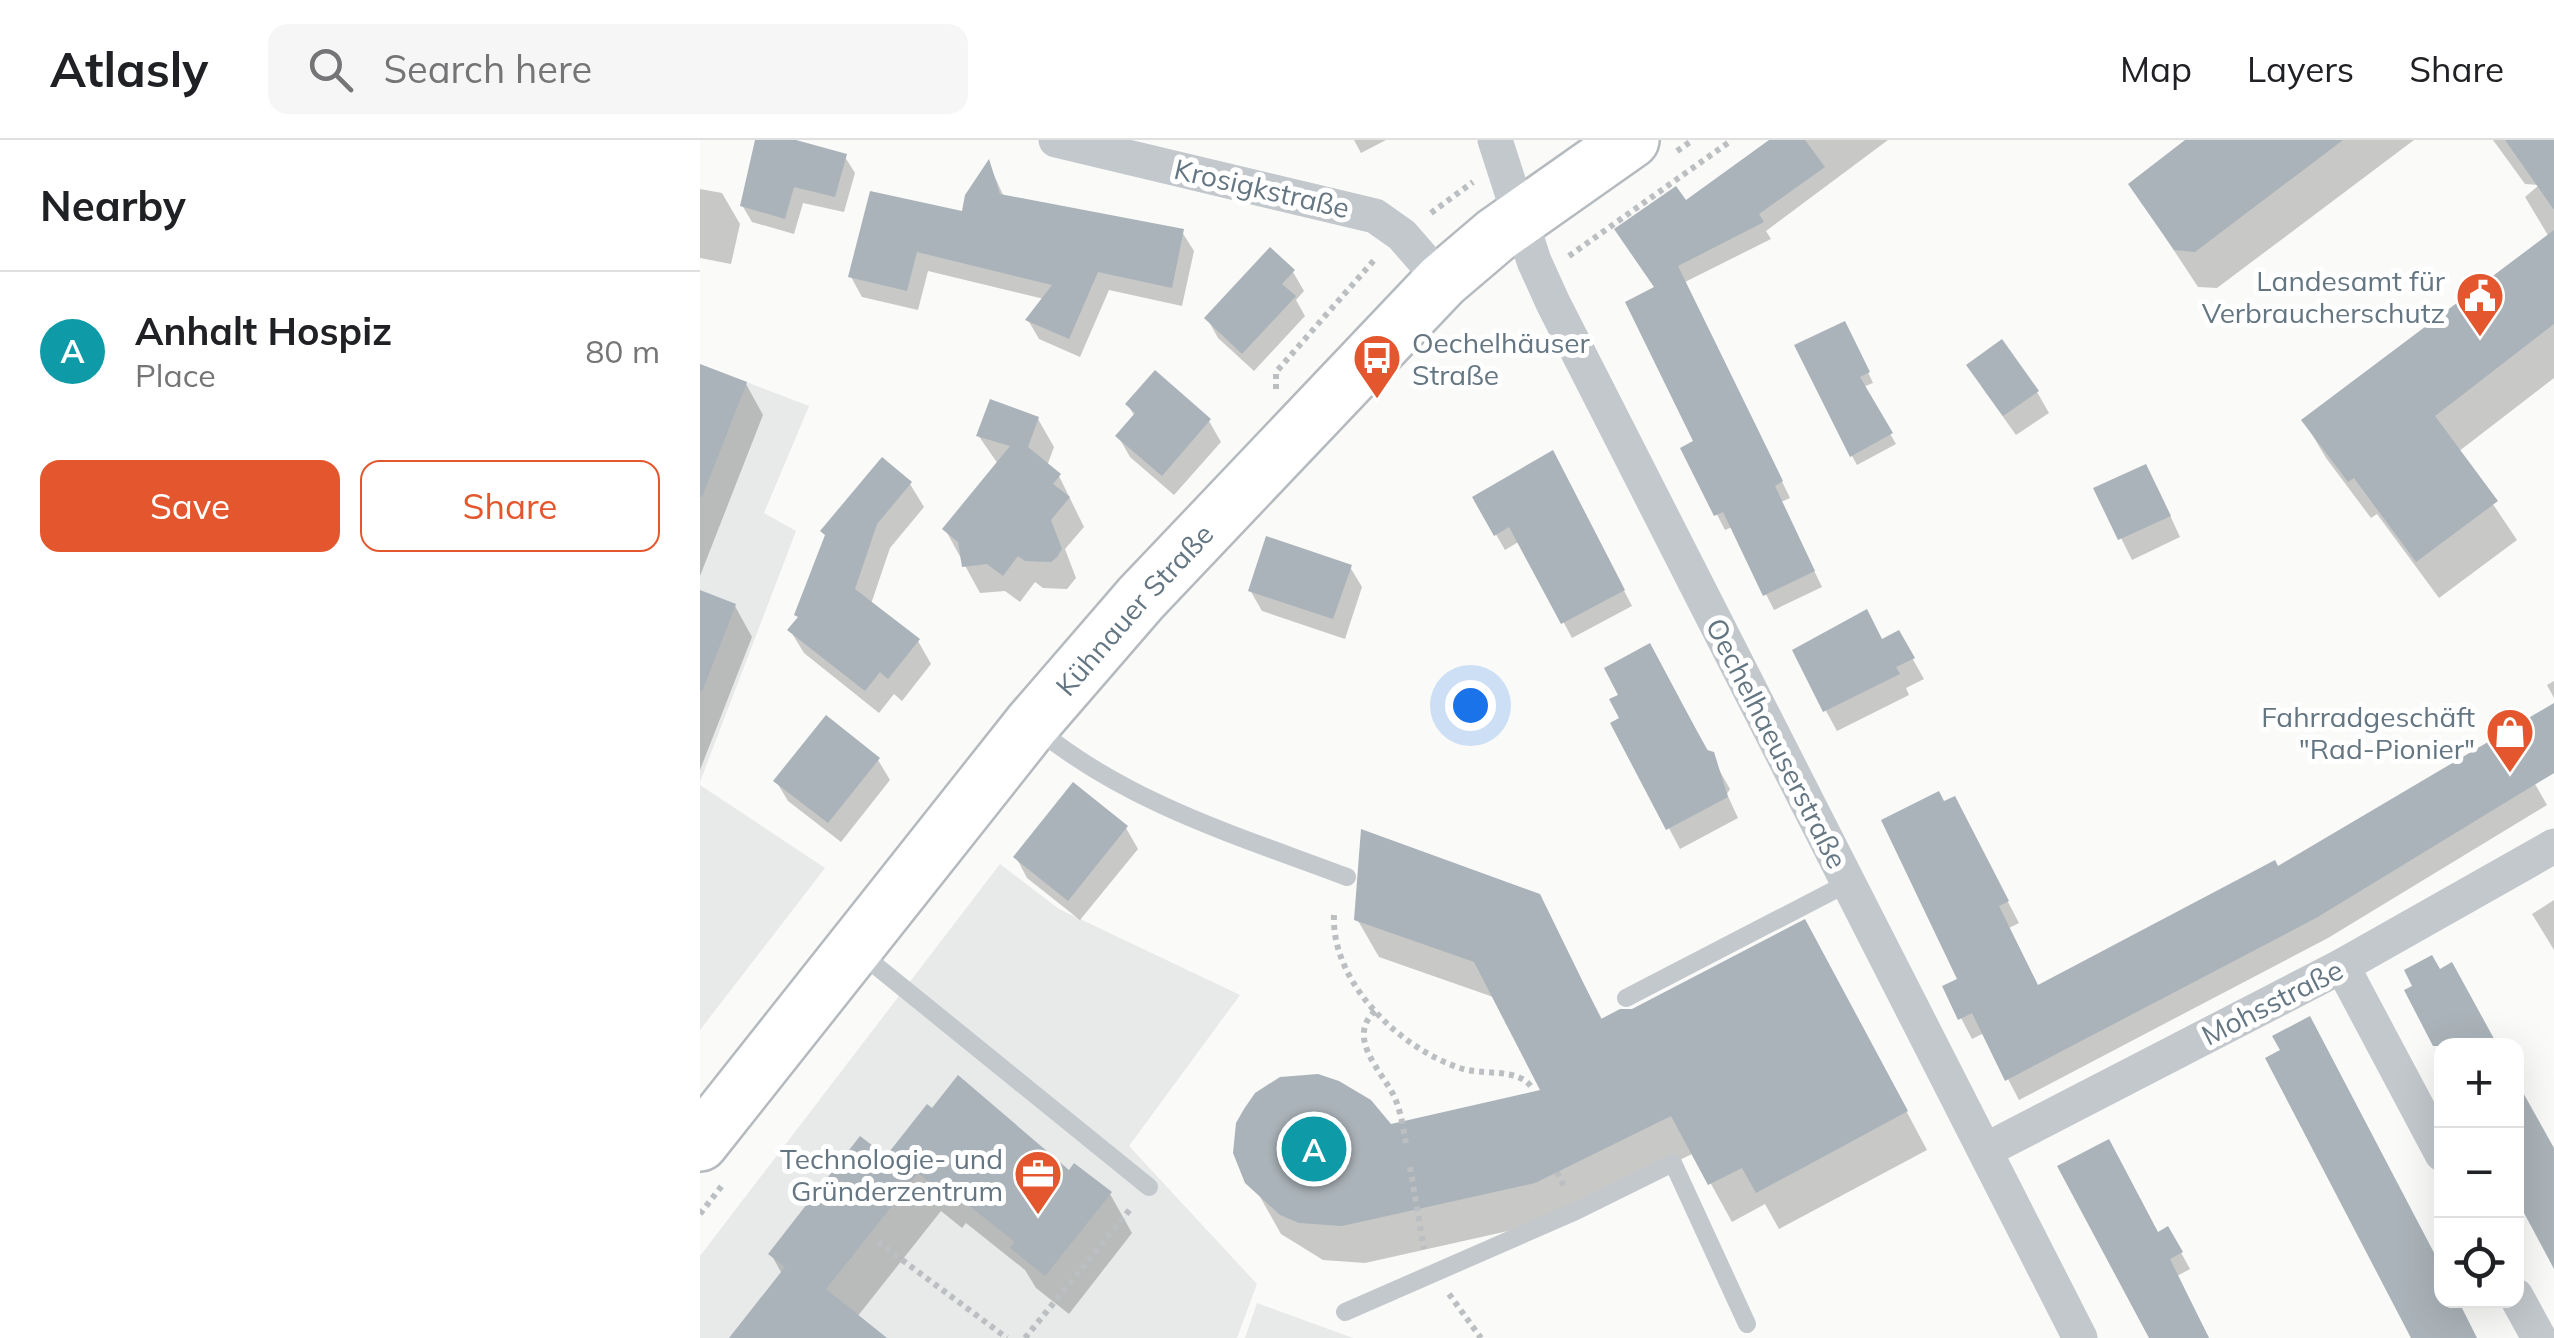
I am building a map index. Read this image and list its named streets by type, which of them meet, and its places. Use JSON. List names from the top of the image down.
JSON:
{
  "streets": {
    "main road": ["Kühnauer Straße"],
    "street": ["Krosigkstraße", "Oechelhaeuserstraße", "Mohsstraße"]
  },
  "crossings": [
    ["Krosigkstraße", "Kühnauer Straße"],
    ["Kühnauer Straße", "Oechelhaeuserstraße"],
    ["Oechelhaeuserstraße", "Mohsstraße"]
  ],
  "places": {
    "public building": ["Landesamt für Verbraucherschutz"],
    "bus stop": ["Oechelhäuser Straße"],
    "shop": ["Fahrradgeschäft \"Rad-Pionier\""],
    "office": ["Technologie- und Gründerzentrum"]
  },
  "page": {
    "header": "Atlasly",
    "search": "Search here",
    "nav": ["Map", "Layers", "Share"],
    "heading": "Nearby",
    "list": [
      {
        "mark": "A",
        "name": "Anhalt Hospiz",
        "note": "Place",
        "value": "80 m"
      }
    ],
    "buttons": ["Save", "Share"],
    "map_buttons": ["+", "−"],
    "pins": "A"
  }
}
